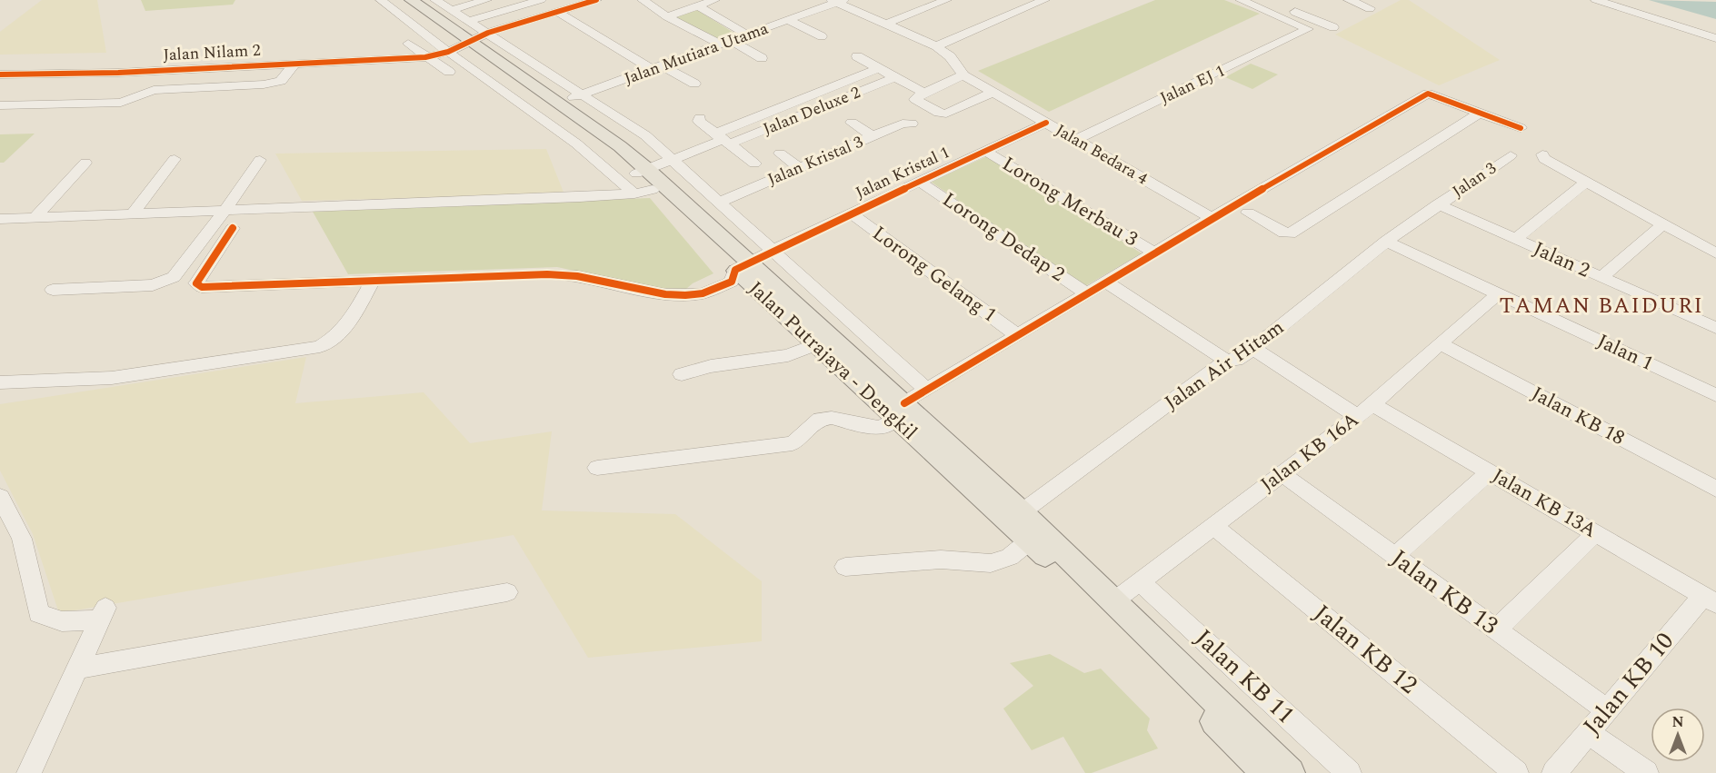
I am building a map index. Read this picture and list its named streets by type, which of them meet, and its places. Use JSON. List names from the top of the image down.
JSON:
{
  "streets": {
    "main road": ["Jalan Putrajaya - Dengkil"],
    "street": [
      "Jalan Nilam 2",
      "Jalan Mutiara Utama",
      "Jalan EJ 1",
      "Jalan Deluxe 2",
      "Jalan Bedara 4",
      "Jalan Kristal 3",
      "Jalan Kristal 1",
      "Jalan 3",
      "Lorong Merbau 3",
      "Lorong Dedap 2",
      "Jalan 2",
      "Lorong Gelang 1",
      "Jalan 1",
      "Jalan Air Hitam",
      "Jalan KB 18",
      "Jalan KB 16A",
      "Jalan KB 13A",
      "Jalan KB 13",
      "Jalan KB 12",
      "Jalan KB 11",
      "Jalan KB 10"
    ]
  },
  "crossings": [
    ["Jalan Nilam 2", "Jalan Putrajaya - Dengkil"],
    ["Jalan Mutiara Utama", "Jalan Putrajaya - Dengkil"],
    ["Jalan EJ 1", "Jalan Bedara 4"],
    ["Jalan Bedara 4", "Jalan Kristal 1"],
    ["Jalan Kristal 1", "Lorong Merbau 3"],
    ["Jalan Kristal 1", "Lorong Dedap 2"],
    ["Jalan Kristal 1", "Lorong Gelang 1"],
    ["Jalan Kristal 1", "Jalan Putrajaya - Dengkil"],
    ["Jalan 3", "Jalan 2"],
    ["Jalan 3", "Jalan Air Hitam"],
    ["Jalan 2", "Jalan Air Hitam"],
    ["Jalan 1", "Jalan Air Hitam"],
    ["Jalan 1", "Jalan KB 16A"],
    ["Jalan Putrajaya - Dengkil", "Jalan Air Hitam"],
    ["Jalan Air Hitam", "Jalan KB 13A"],
    ["Jalan KB 18", "Jalan KB 16A"],
    ["Jalan KB 16A", "Jalan KB 13A"],
    ["Jalan KB 16A", "Jalan KB 13"],
    ["Jalan KB 16A", "Jalan KB 12"],
    ["Jalan KB 16A", "Jalan KB 11"],
    ["Jalan KB 13A", "Jalan KB 10"],
    ["Jalan KB 13", "Jalan KB 10"]
  ],
  "districts": ["TAMAN BAIDURI"],
  "north": "top"
}
